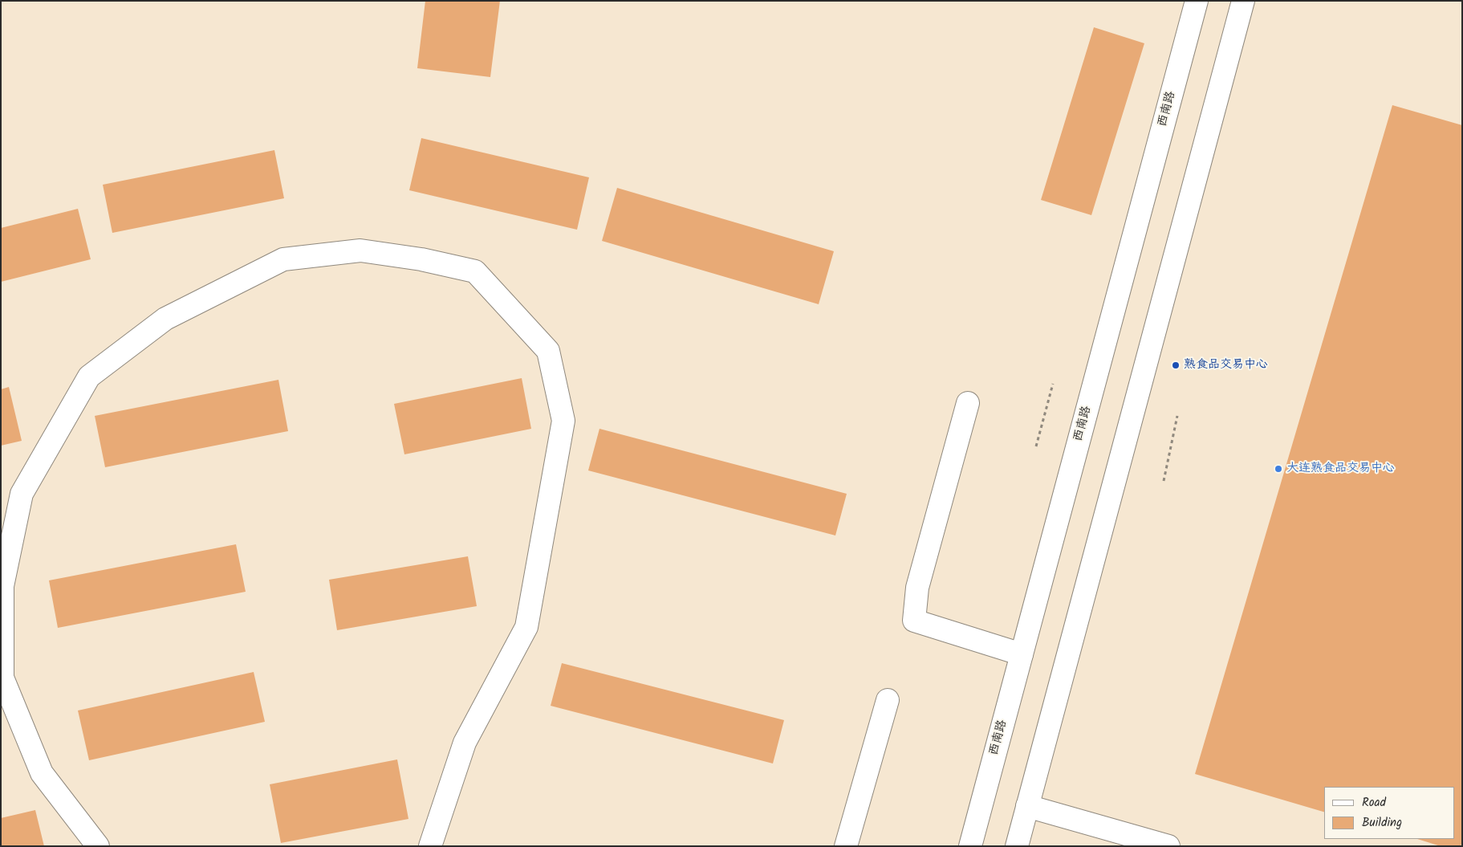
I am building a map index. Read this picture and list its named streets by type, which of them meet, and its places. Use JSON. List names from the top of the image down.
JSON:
{
  "streets": {
    "street": ["西南路"]
  },
  "places": ["熟食品交易中心", "大连熟食品交易中心"],
  "legend": ["Road", "Building"]
}
